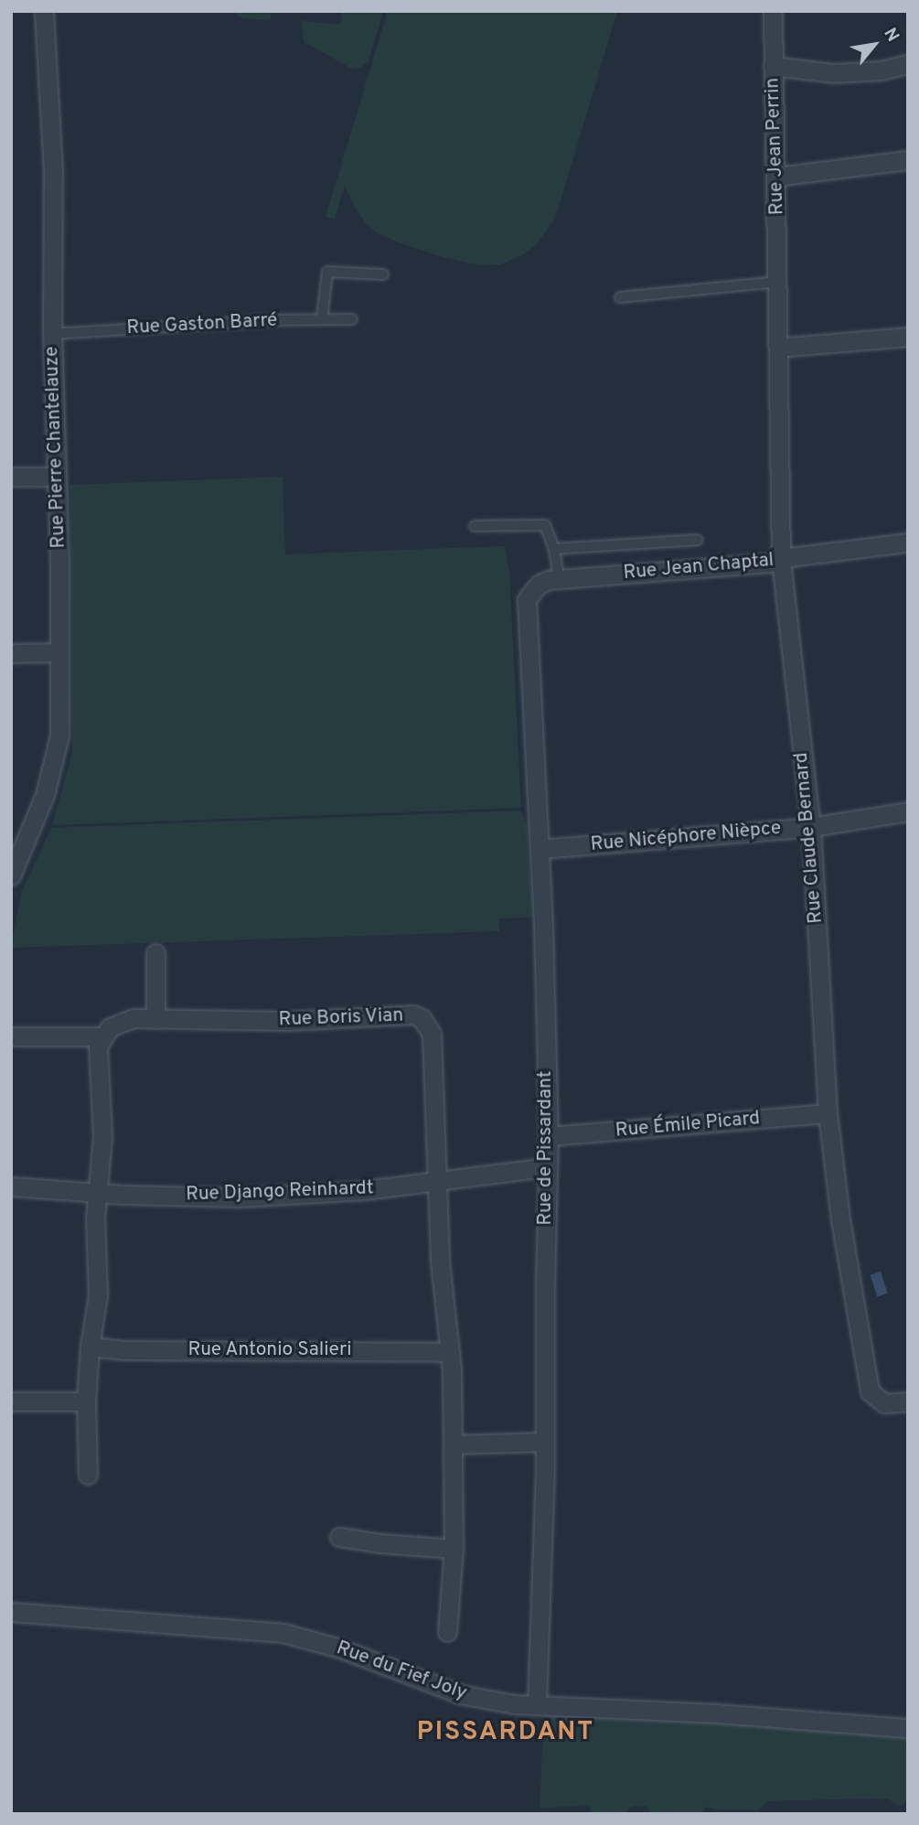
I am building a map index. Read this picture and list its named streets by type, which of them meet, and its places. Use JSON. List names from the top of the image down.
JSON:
{
  "streets": {
    "street": [
      "Rue Jean Perrin",
      "Rue Pierre Chantelauze",
      "Rue Jean Chaptal",
      "Rue Nicéphore Nièpce",
      "Rue Claude Bernard",
      "Rue Boris Vian",
      "Rue Émile Picard",
      "Rue de Pissardant",
      "Rue Django Reinhardt",
      "Rue Antonio Salieri",
      "Rue du Fief Joly"
    ],
    "lane": ["Rue Gaston Barré"]
  },
  "crossings": [
    ["Rue Jean Perrin", "Rue Claude Bernard"],
    ["Rue Gaston Barré", "Rue Pierre Chantelauze"],
    ["Rue Jean Chaptal", "Rue Claude Bernard"],
    ["Rue Jean Chaptal", "Rue de Pissardant"],
    ["Rue Nicéphore Nièpce", "Rue Claude Bernard"],
    ["Rue Nicéphore Nièpce", "Rue de Pissardant"],
    ["Rue Claude Bernard", "Rue Émile Picard"],
    ["Rue Boris Vian", "Rue Django Reinhardt"],
    ["Rue Émile Picard", "Rue de Pissardant"],
    ["Rue de Pissardant", "Rue Django Reinhardt"],
    ["Rue de Pissardant", "Rue du Fief Joly"]
  ],
  "districts": ["PISSARDANT"],
  "north": "top right"
}
